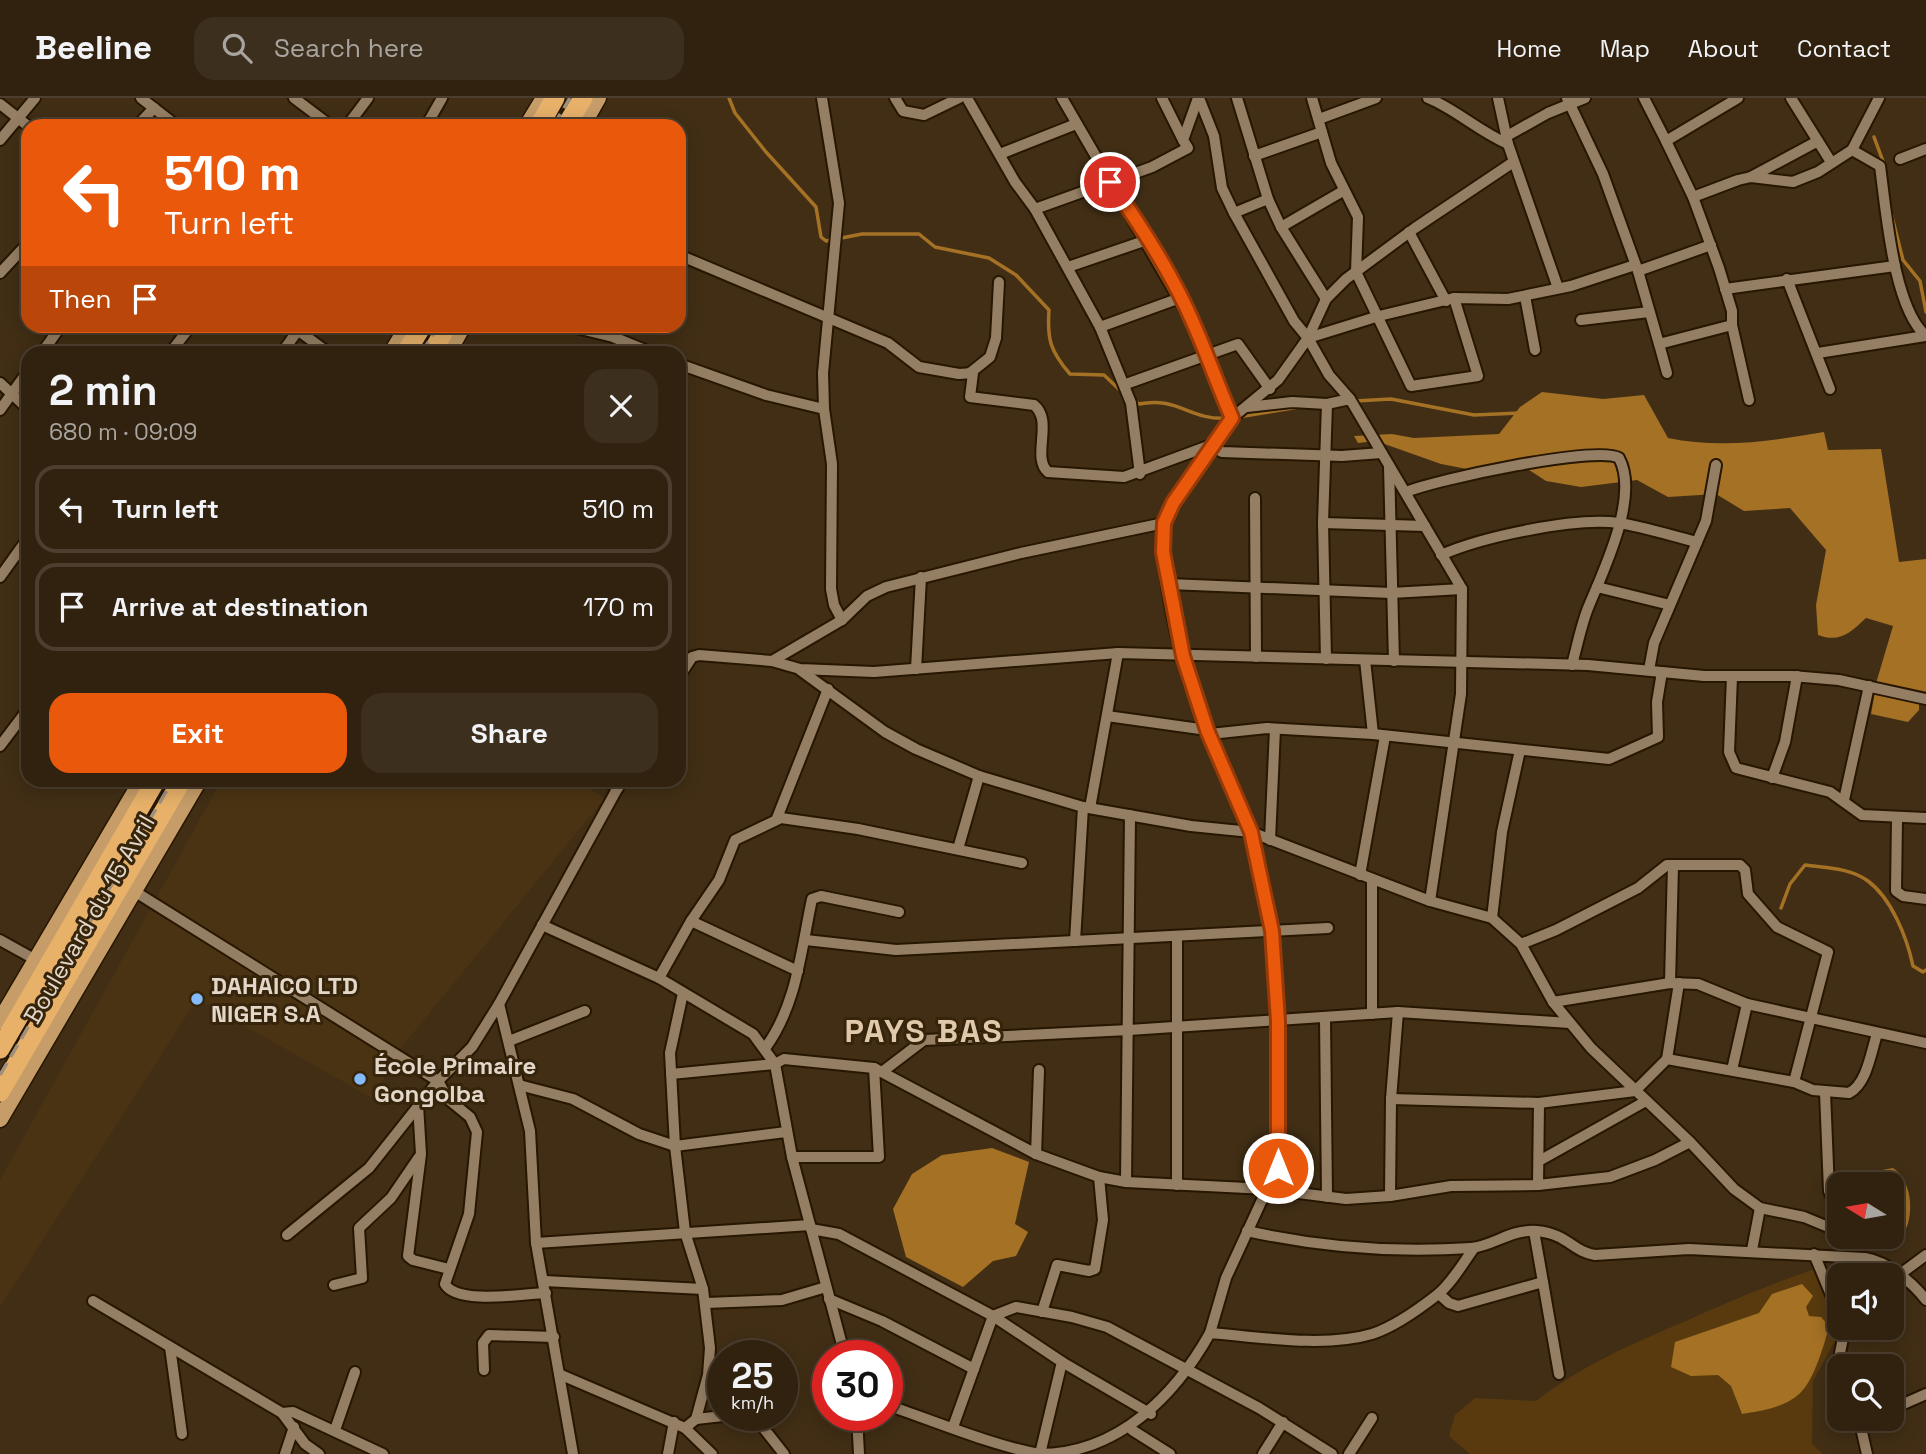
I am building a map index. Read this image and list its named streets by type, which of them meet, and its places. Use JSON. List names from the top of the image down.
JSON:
{
  "streets": {
    "highway": ["Boulevard du 15 Avril"]
  },
  "districts": ["PAYS BAS"],
  "places": ["DAHAICO LTD NIGER S.A", "École Primaire Gongolba"],
  "north": "left",
  "page": {
    "header": "Beeline",
    "search": "Search here",
    "nav": [
      "Home",
      "Map",
      "About",
      "Contact"
    ],
    "turn": ["510 m", "Turn left"],
    "then": "Then",
    "heading": ["2 min", "680 m · 09:09"],
    "list": [
      {
        "name": "Turn left",
        "value": "510 m"
      },
      {
        "name": "Arrive at destination",
        "value": "170 m"
      }
    ],
    "buttons": ["Exit", "Share"],
    "speed": "25 km/h",
    "limit": "30"
  }
}
